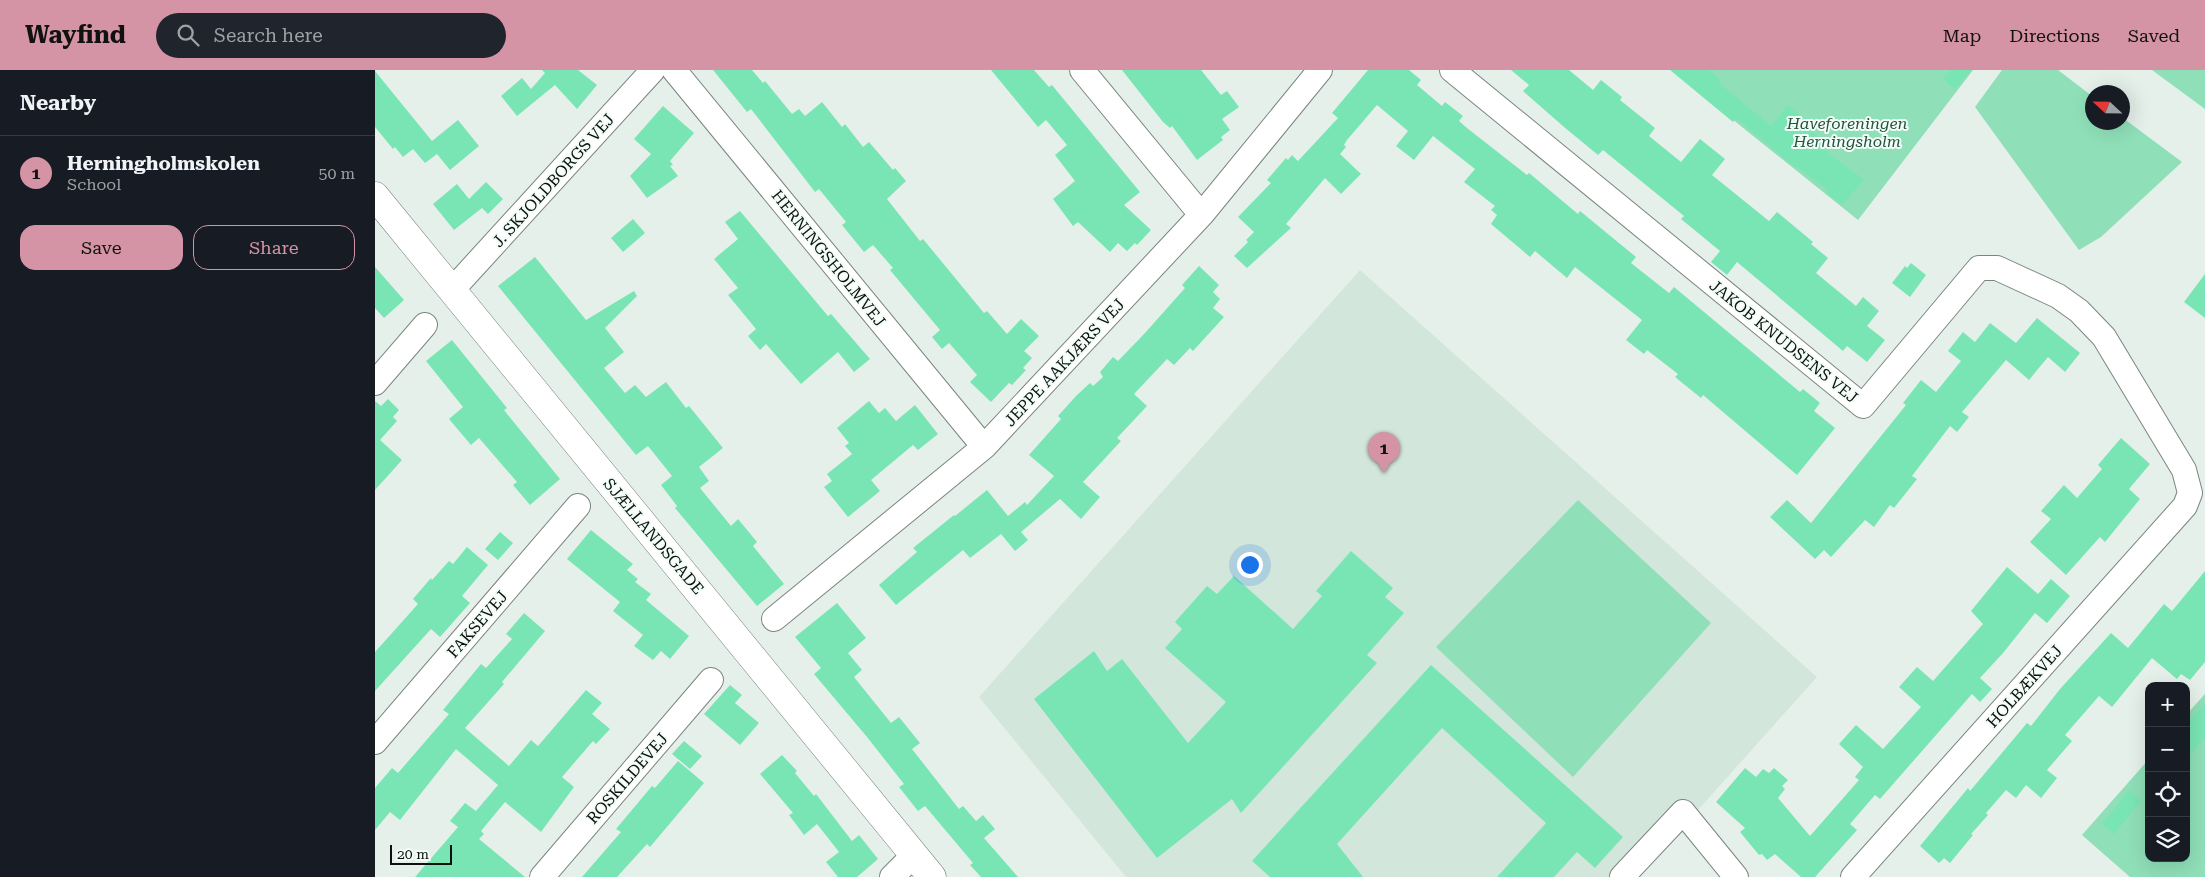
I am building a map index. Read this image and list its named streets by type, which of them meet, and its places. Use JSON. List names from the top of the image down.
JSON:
{
  "streets": {
    "street": [
      "J. SKJOLDBORGS VEJ",
      "HERNINGSHOLMVEJ",
      "JAKOB KNUDSENS VEJ",
      "JEPPE AAKJÆRS VEJ",
      "SJÆLLANDSGADE",
      "FAKSEVEJ",
      "HOLBÆKVEJ",
      "ROSKILDEVEJ"
    ]
  },
  "crossings": [
    ["J. SKJOLDBORGS VEJ", "SJÆLLANDSGADE"],
    ["HERNINGSHOLMVEJ", "JEPPE AAKJÆRS VEJ"],
    ["JAKOB KNUDSENS VEJ", "HOLBÆKVEJ"]
  ],
  "parks": ["Haveforeningen Herningsholm"],
  "scale_bar": "20 m",
  "north": "left",
  "page": {
    "header": "Wayfind",
    "search": "Search here",
    "nav": ["Map", "Directions", "Saved"],
    "heading": "Nearby",
    "list": [
      {
        "mark": "1",
        "name": "Herningholmskolen",
        "note": "School",
        "value": "50 m"
      }
    ],
    "buttons": ["Save", "Share"],
    "pins": "1",
    "map_buttons": ["+", "−"],
    "scale": "20 m"
  }
}
